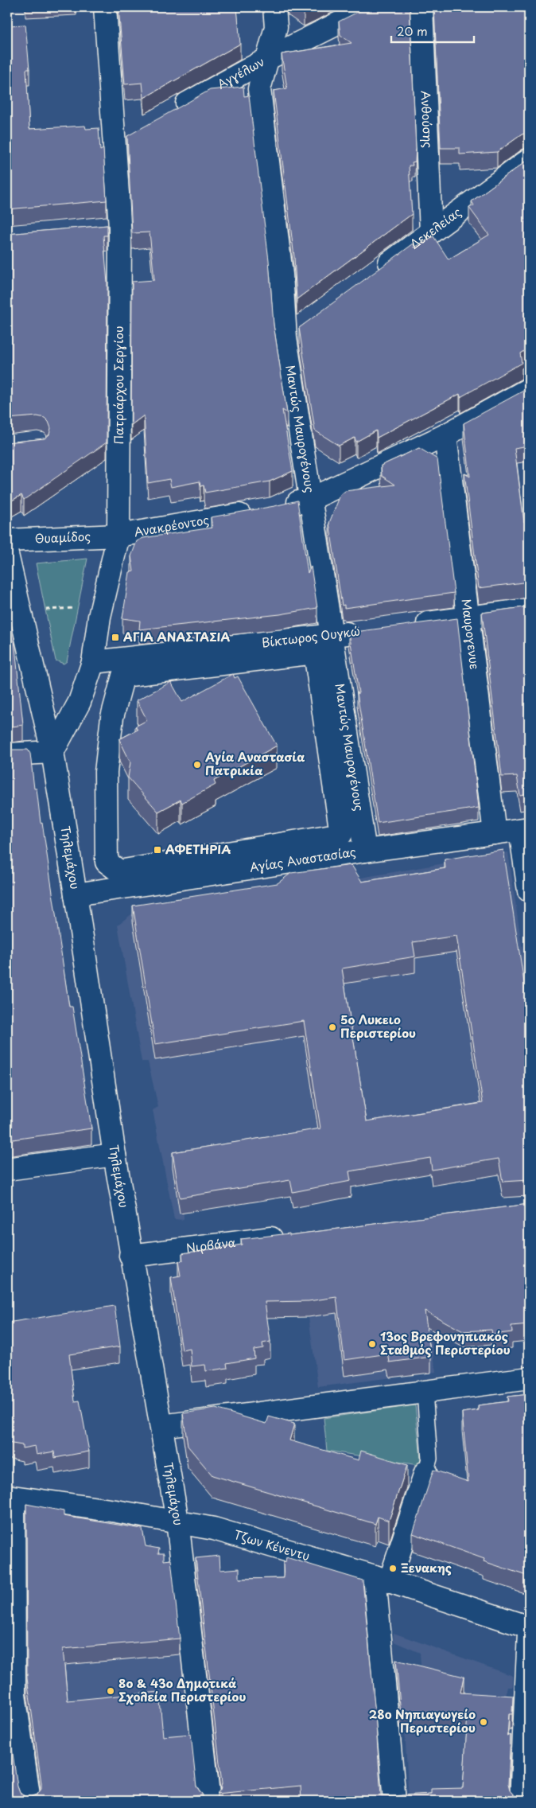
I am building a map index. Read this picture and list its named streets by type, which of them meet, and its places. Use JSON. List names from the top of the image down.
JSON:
{
  "streets": {
    "street": [
      "Αγγέλων",
      "Ανθούσης",
      "Δεκελείας",
      "Πατριάρχου Σεργίου",
      "Μαντώς Μαυρογένους",
      "Ανακρέοντος",
      "Θυαμίδος",
      "Μαυρογενυε",
      "Βίκτωρος Ουγκώ",
      "Τηλεμάχου",
      "Αγίας Αναστασίας",
      "Νιρβάνα",
      "Τζων Κένεντυ"
    ]
  },
  "crossings": [
    ["Αγγέλων", "Μαντώς Μαυρογένους"],
    ["Ανθούσης", "Δεκελείας"],
    ["Πατριάρχου Σεργίου", "Ανακρέοντος"],
    ["Πατριάρχου Σεργίου", "Θυαμίδος"],
    ["Πατριάρχου Σεργίου", "Βίκτωρος Ουγκώ"],
    ["Πατριάρχου Σεργίου", "Τηλεμάχου"],
    ["Μαντώς Μαυρογένους", "Βίκτωρος Ουγκώ"],
    ["Μαντώς Μαυρογένους", "Αγίας Αναστασίας"],
    ["Ανακρέοντος", "Θυαμίδος"],
    ["Μαυρογενυε", "Αγίας Αναστασίας"],
    ["Τηλεμάχου", "Αγίας Αναστασίας"],
    ["Τηλεμάχου", "Νιρβάνα"],
    ["Τηλεμάχου", "Τζων Κένεντυ"]
  ],
  "places": {
    "transit": ["ΑΓΙΑ ΑΝΑΣΤΑΣΙΑ", "ΑΦΕΤΗΡΙΑ"],
    "other": [
      "Αγία Αναστασία Πατρικία",
      "5ο Λυκειο Περιστερίου",
      "13ος Βρεφονηπιακός Σταθμός Περιστερίου",
      "Ξενακης",
      "8ο & 43ο Δημοτικά Σχολεία Περιστερίου",
      "28ο Νηπιαγωγείο Περιστερίου"
    ]
  },
  "scale_bar": "20 m"
}
